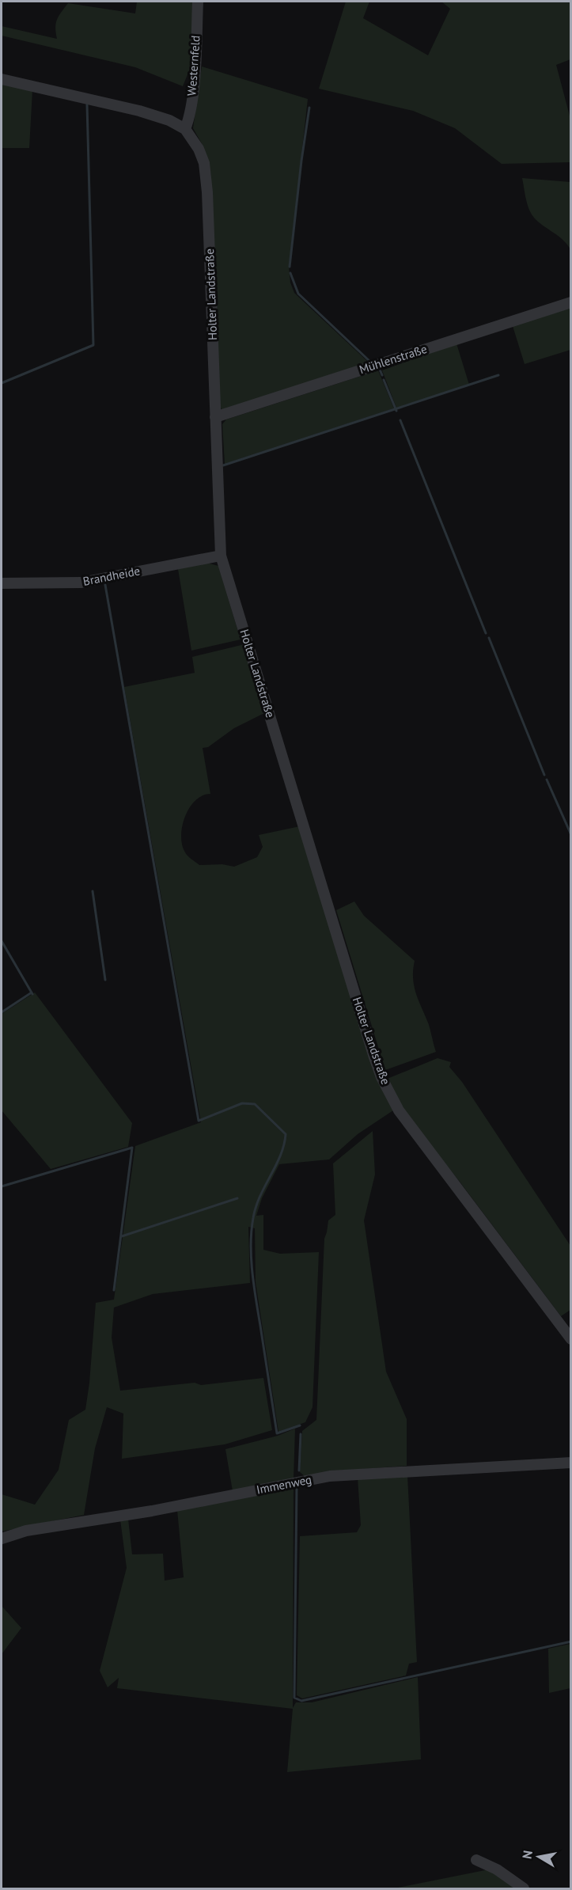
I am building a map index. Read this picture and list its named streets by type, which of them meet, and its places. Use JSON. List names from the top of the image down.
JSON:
{
  "streets": {
    "street": [
      "Westernfeld",
      "Holter Landstraße",
      "Mühlenstraße",
      "Brandheide",
      "Immenweg"
    ]
  },
  "crossings": [
    ["Westernfeld", "Holter Landstraße"],
    ["Holter Landstraße", "Mühlenstraße"],
    ["Holter Landstraße", "Brandheide"]
  ],
  "north": "left"
}
